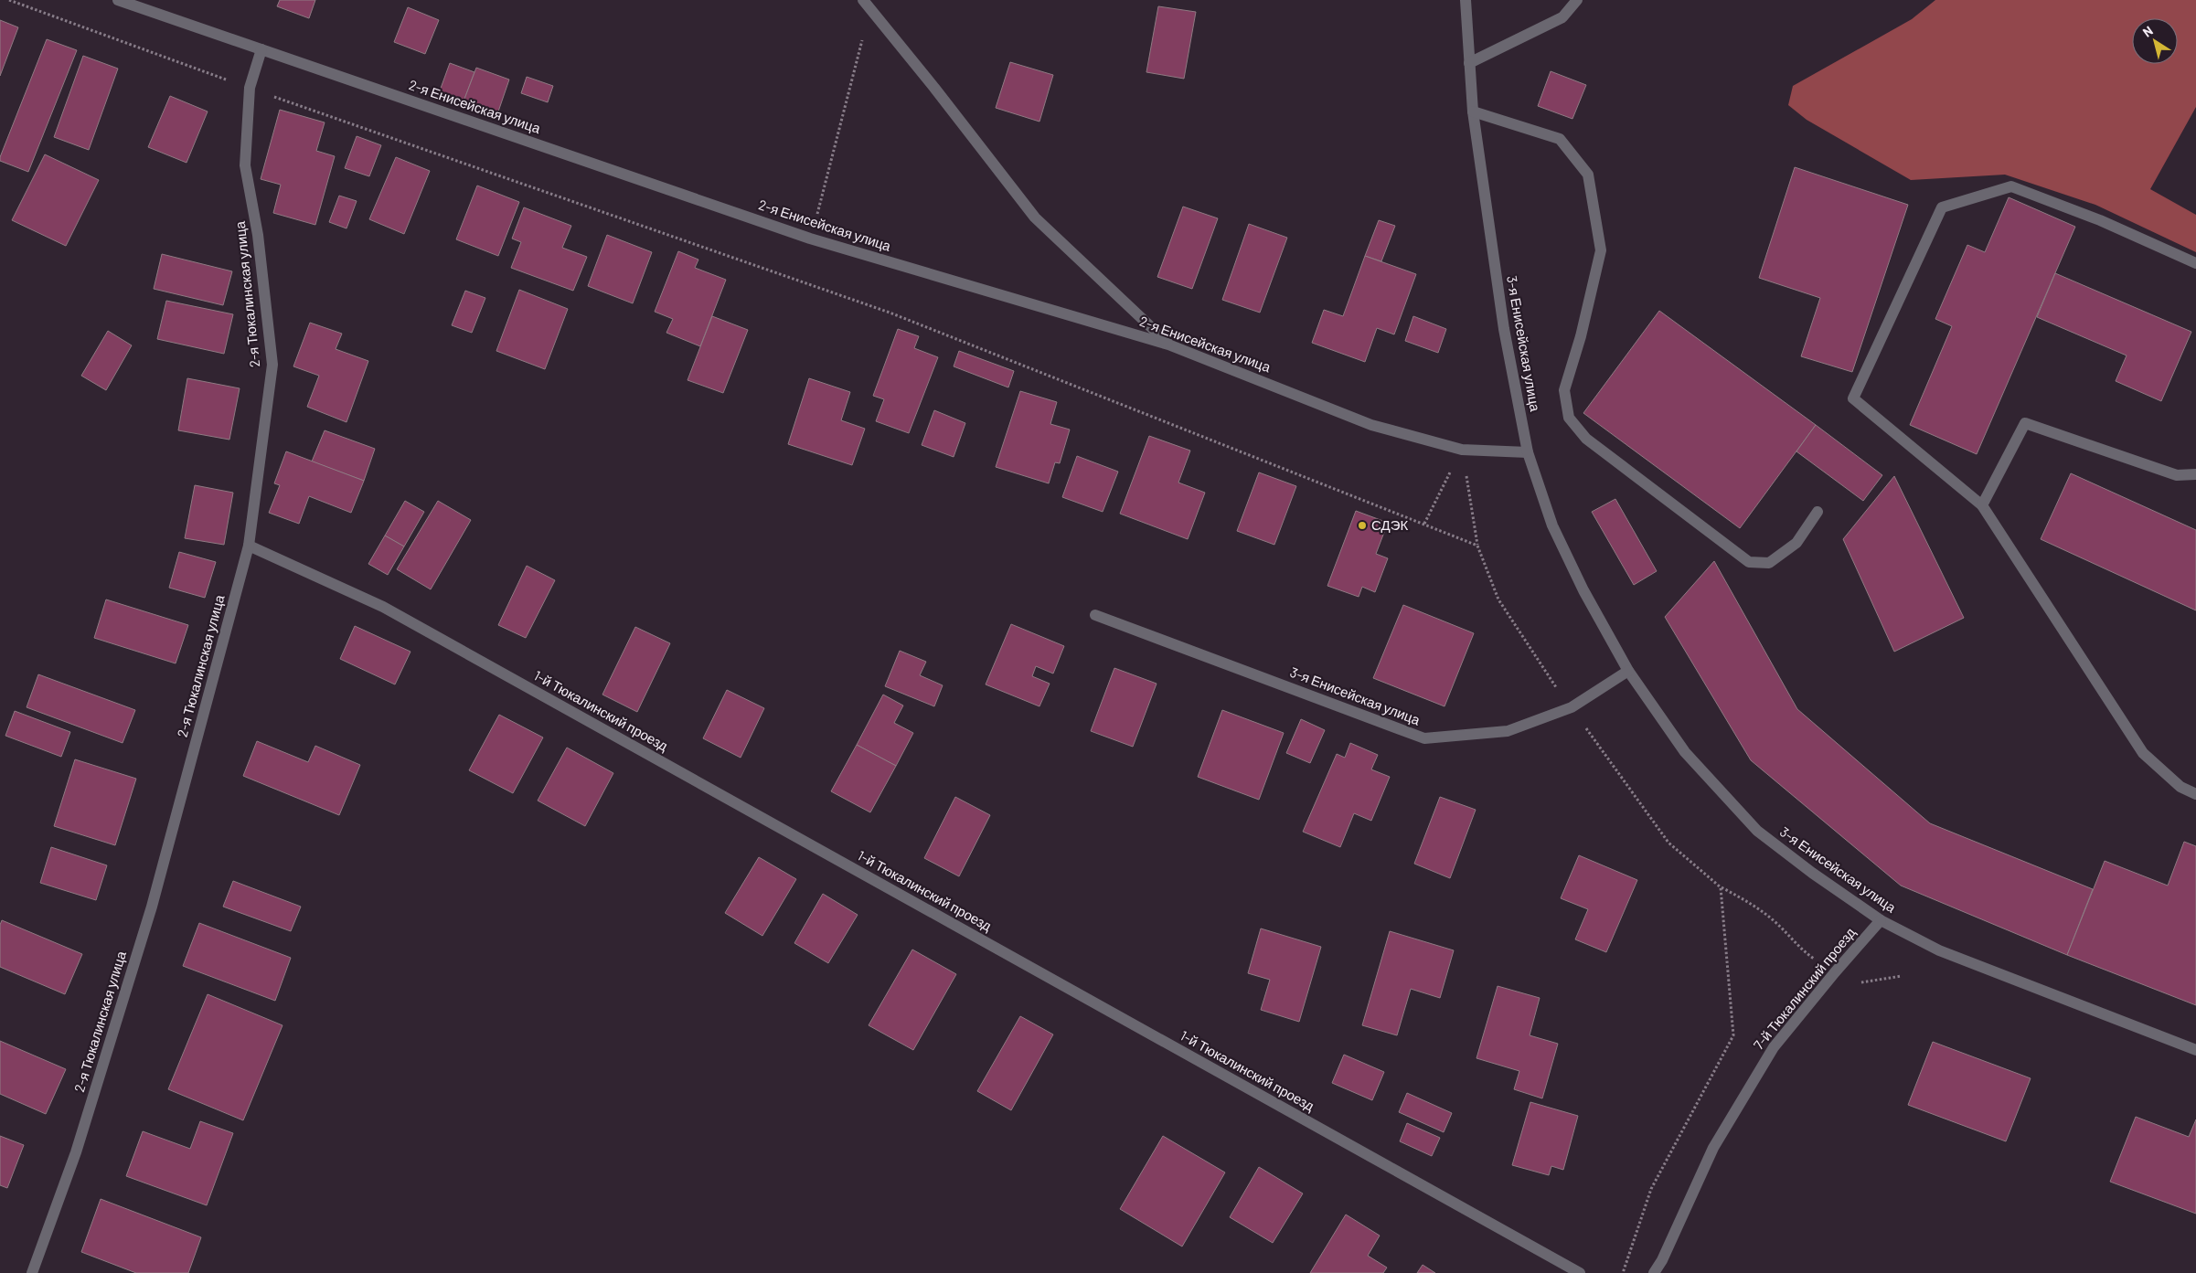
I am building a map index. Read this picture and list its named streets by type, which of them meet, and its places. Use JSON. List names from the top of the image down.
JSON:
{
  "streets": {
    "street": [
      "2-я Енисейская улица",
      "2-я Тюкалинская улица",
      "3-я Енисейская улица",
      "1-й Тюкалинский проезд",
      "7-й Тюкалинский проезд"
    ]
  },
  "crossings": [
    ["2-я Енисейская улица", "2-я Тюкалинская улица"],
    ["2-я Енисейская улица", "3-я Енисейская улица"],
    ["2-я Тюкалинская улица", "1-й Тюкалинский проезд"],
    ["3-я Енисейская улица", "7-й Тюкалинский проезд"]
  ],
  "places": ["СДЭК"],
  "north": "top left"
}
